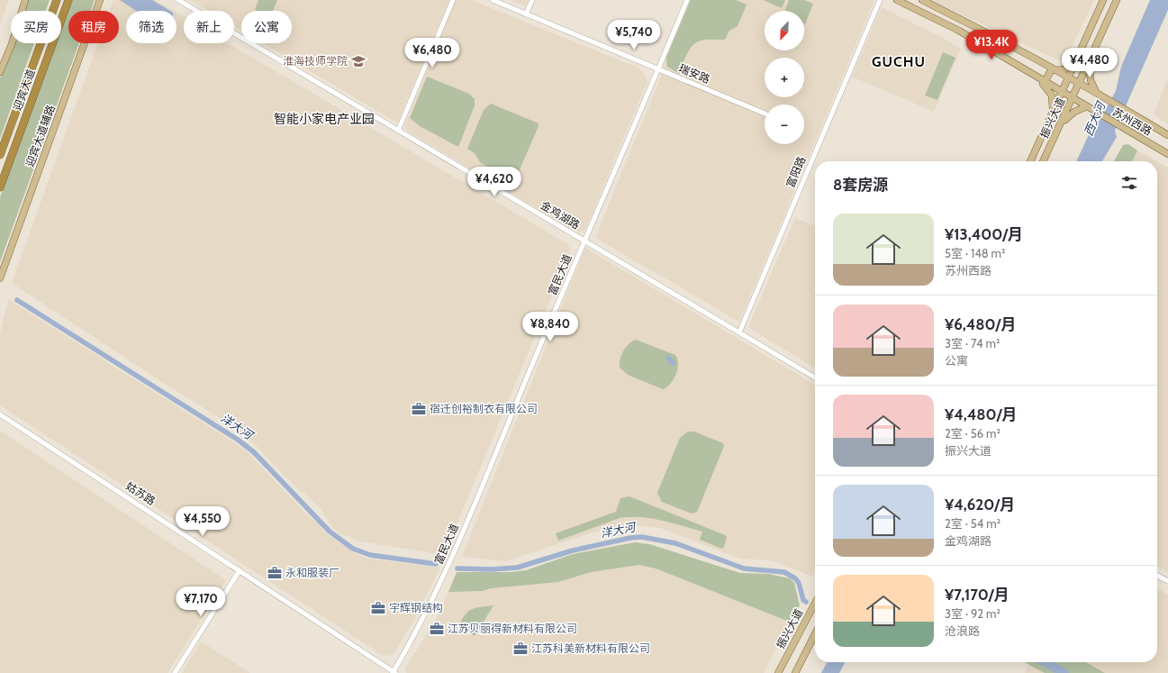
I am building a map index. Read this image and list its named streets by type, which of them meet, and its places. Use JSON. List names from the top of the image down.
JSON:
{
  "streets": {
    "highway": ["迎宾大道"],
    "main road": ["振兴大道", "苏州西路", "迎宾大道辅路"],
    "street": [
      "瑞安路",
      "富阳路",
      "金鸡湖路",
      "富民大道",
      "姑苏路"
    ]
  },
  "crossings": [
    ["瑞安路", "富民大道"],
    ["振兴大道", "苏州西路"],
    ["富阳路", "金鸡湖路"],
    ["金鸡湖路", "富民大道"],
    ["富民大道", "姑苏路"]
  ],
  "districts": ["GUCHU", "智能小家电产业园"],
  "water": ["西大河", "洋大河"],
  "places": {
    "school or university": ["淮海技师学院"],
    "office": [
      "宿迁创裕制衣有限公司",
      "永和服装厂",
      "宇辉钢结构",
      "江苏贝丽得新材料有限公司",
      "江苏科美新材料有限公司"
    ]
  },
  "north": "bottom left",
  "page": {
    "map_buttons": ["+", "−"],
    "chip": [
      "买房",
      "租房",
      "筛选",
      "新上",
      "公寓"
    ],
    "price": [
      "¥5,740",
      "¥13.4K",
      "¥6,480",
      "¥4,480",
      "¥4,620",
      "¥8,840",
      "¥4,550",
      "¥7,170"
    ],
    "heading": "8套房源",
    "list": [
      {
        "name": "¥13,400/月",
        "note": "5室 · 148 m² · 苏州西路"
      },
      {
        "name": "¥6,480/月",
        "note": "3室 · 74 m² · 公寓"
      },
      {
        "name": "¥4,480/月",
        "note": "2室 · 56 m² · 振兴大道"
      },
      {
        "name": "¥4,620/月",
        "note": "2室 · 54 m² · 金鸡湖路"
      },
      {
        "name": "¥7,170/月",
        "note": "3室 · 92 m² · 沧浪路"
      }
    ]
  }
}
